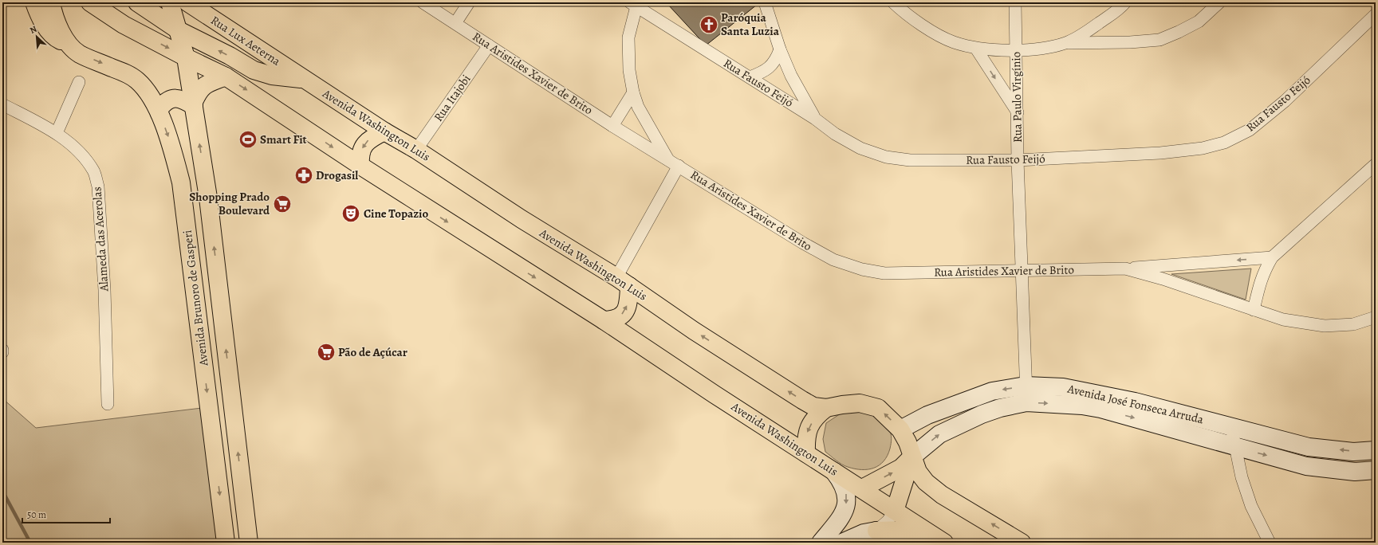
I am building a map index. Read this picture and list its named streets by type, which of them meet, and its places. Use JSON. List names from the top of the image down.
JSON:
{
  "streets": {
    "main road": [
      "Rua Lux Aeterna",
      "Avenida Washington Luis",
      "Avenida Brunoro de Gasperi",
      "Avenida José Fonseca Arruda"
    ],
    "street": [
      "Rua Aristides Xavier de Brito",
      "Rua Fausto Feijó",
      "Rua Paulo Virgínio",
      "Rua Itajobi",
      "Alameda das Acerolas"
    ]
  },
  "crossings": [
    ["Rua Lux Aeterna", "Avenida Washington Luis"],
    ["Rua Aristides Xavier de Brito", "Rua Paulo Virgínio"],
    ["Rua Aristides Xavier de Brito", "Rua Itajobi"],
    ["Rua Fausto Feijó", "Rua Paulo Virgínio"],
    ["Rua Paulo Virgínio", "Avenida José Fonseca Arruda"],
    ["Rua Itajobi", "Avenida Washington Luis"],
    ["Avenida Washington Luis", "Avenida Brunoro de Gasperi"],
    ["Avenida Washington Luis", "Avenida José Fonseca Arruda"]
  ],
  "places": {
    "church": ["Paróquia Santa Luzia"],
    "sports": ["Smart Fit"],
    "pharmacy": ["Drogasil"],
    "supermarket": ["Shopping Prado Boulevard", "Pão de Açúcar"],
    "theatre": ["Cine Topazio"]
  },
  "scale_bar": "50 m",
  "north": "top left"
}
